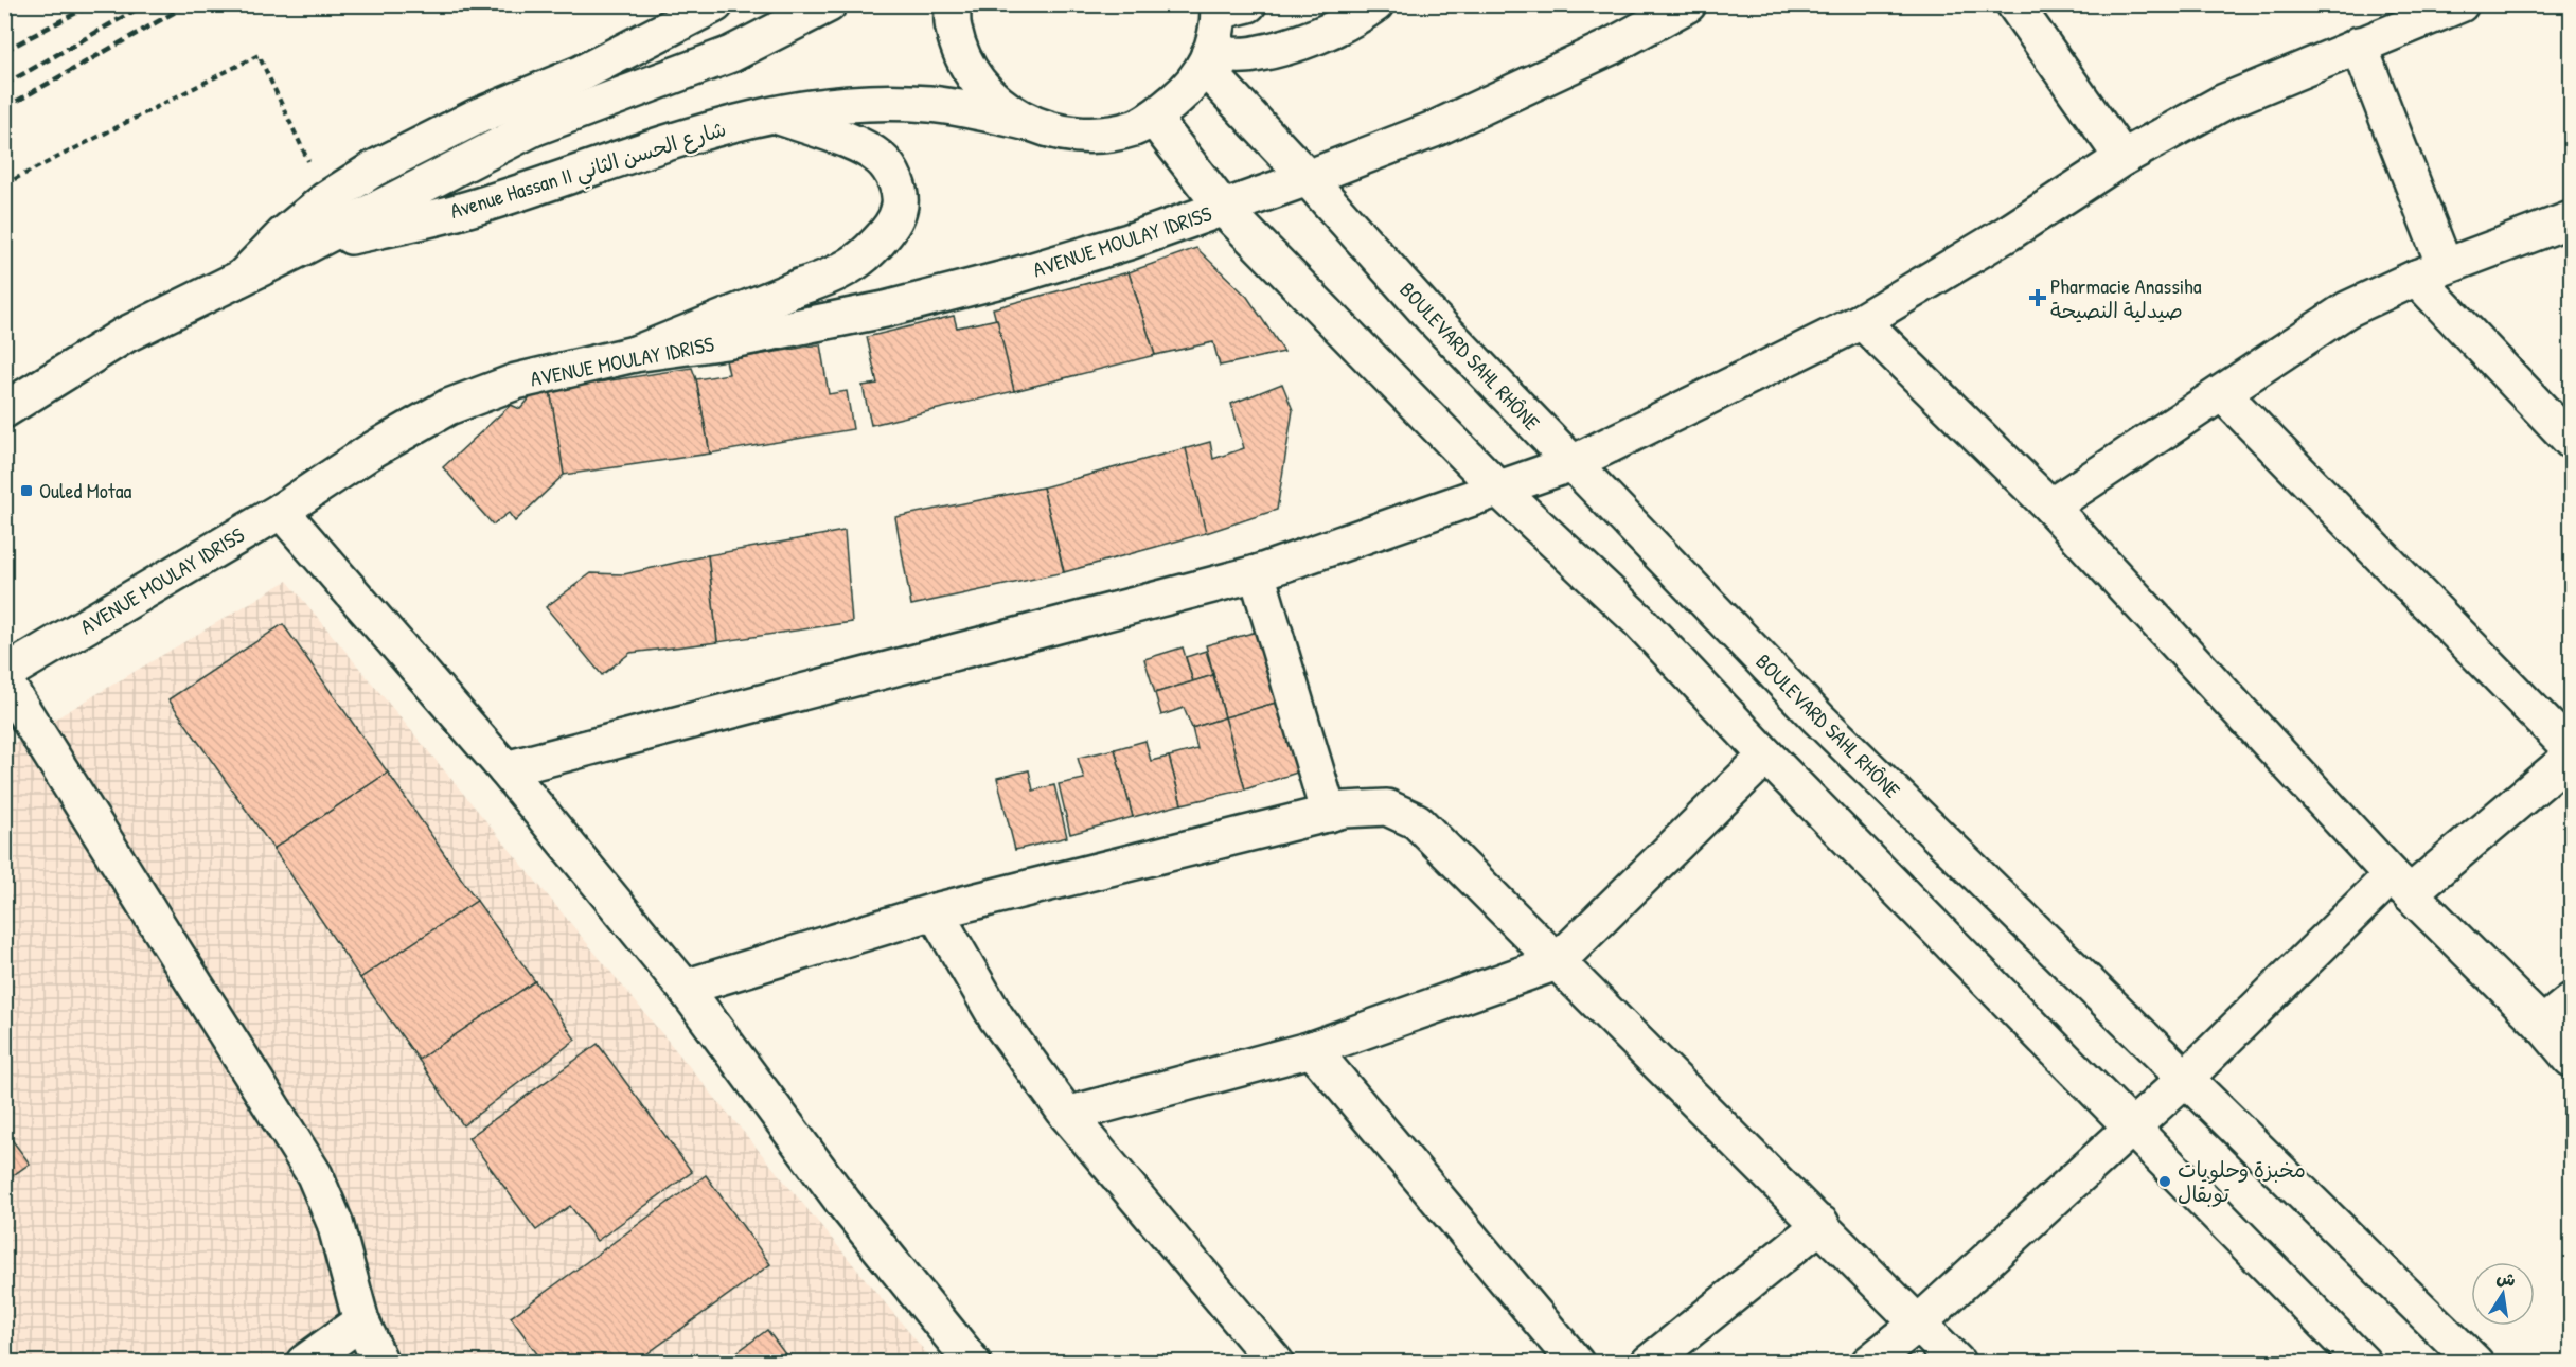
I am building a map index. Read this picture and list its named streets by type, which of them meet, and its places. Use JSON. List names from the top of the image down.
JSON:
{
  "streets": {
    "main road": ["Avenue Hassan II شارع الحسن الثاني", "AVENUE MOULAY IDRISS", "BOULEVARD SAHL RHÔNE"]
  },
  "crossings": [
    ["AVENUE MOULAY IDRISS", "BOULEVARD SAHL RHÔNE"]
  ],
  "places": {
    "health": ["Pharmacie Anassiha صيدلية النصيحة"],
    "transit": ["Ouled Motaa"],
    "other": ["مخبزة وحلويات توبقال"]
  },
  "north": "top"
}
